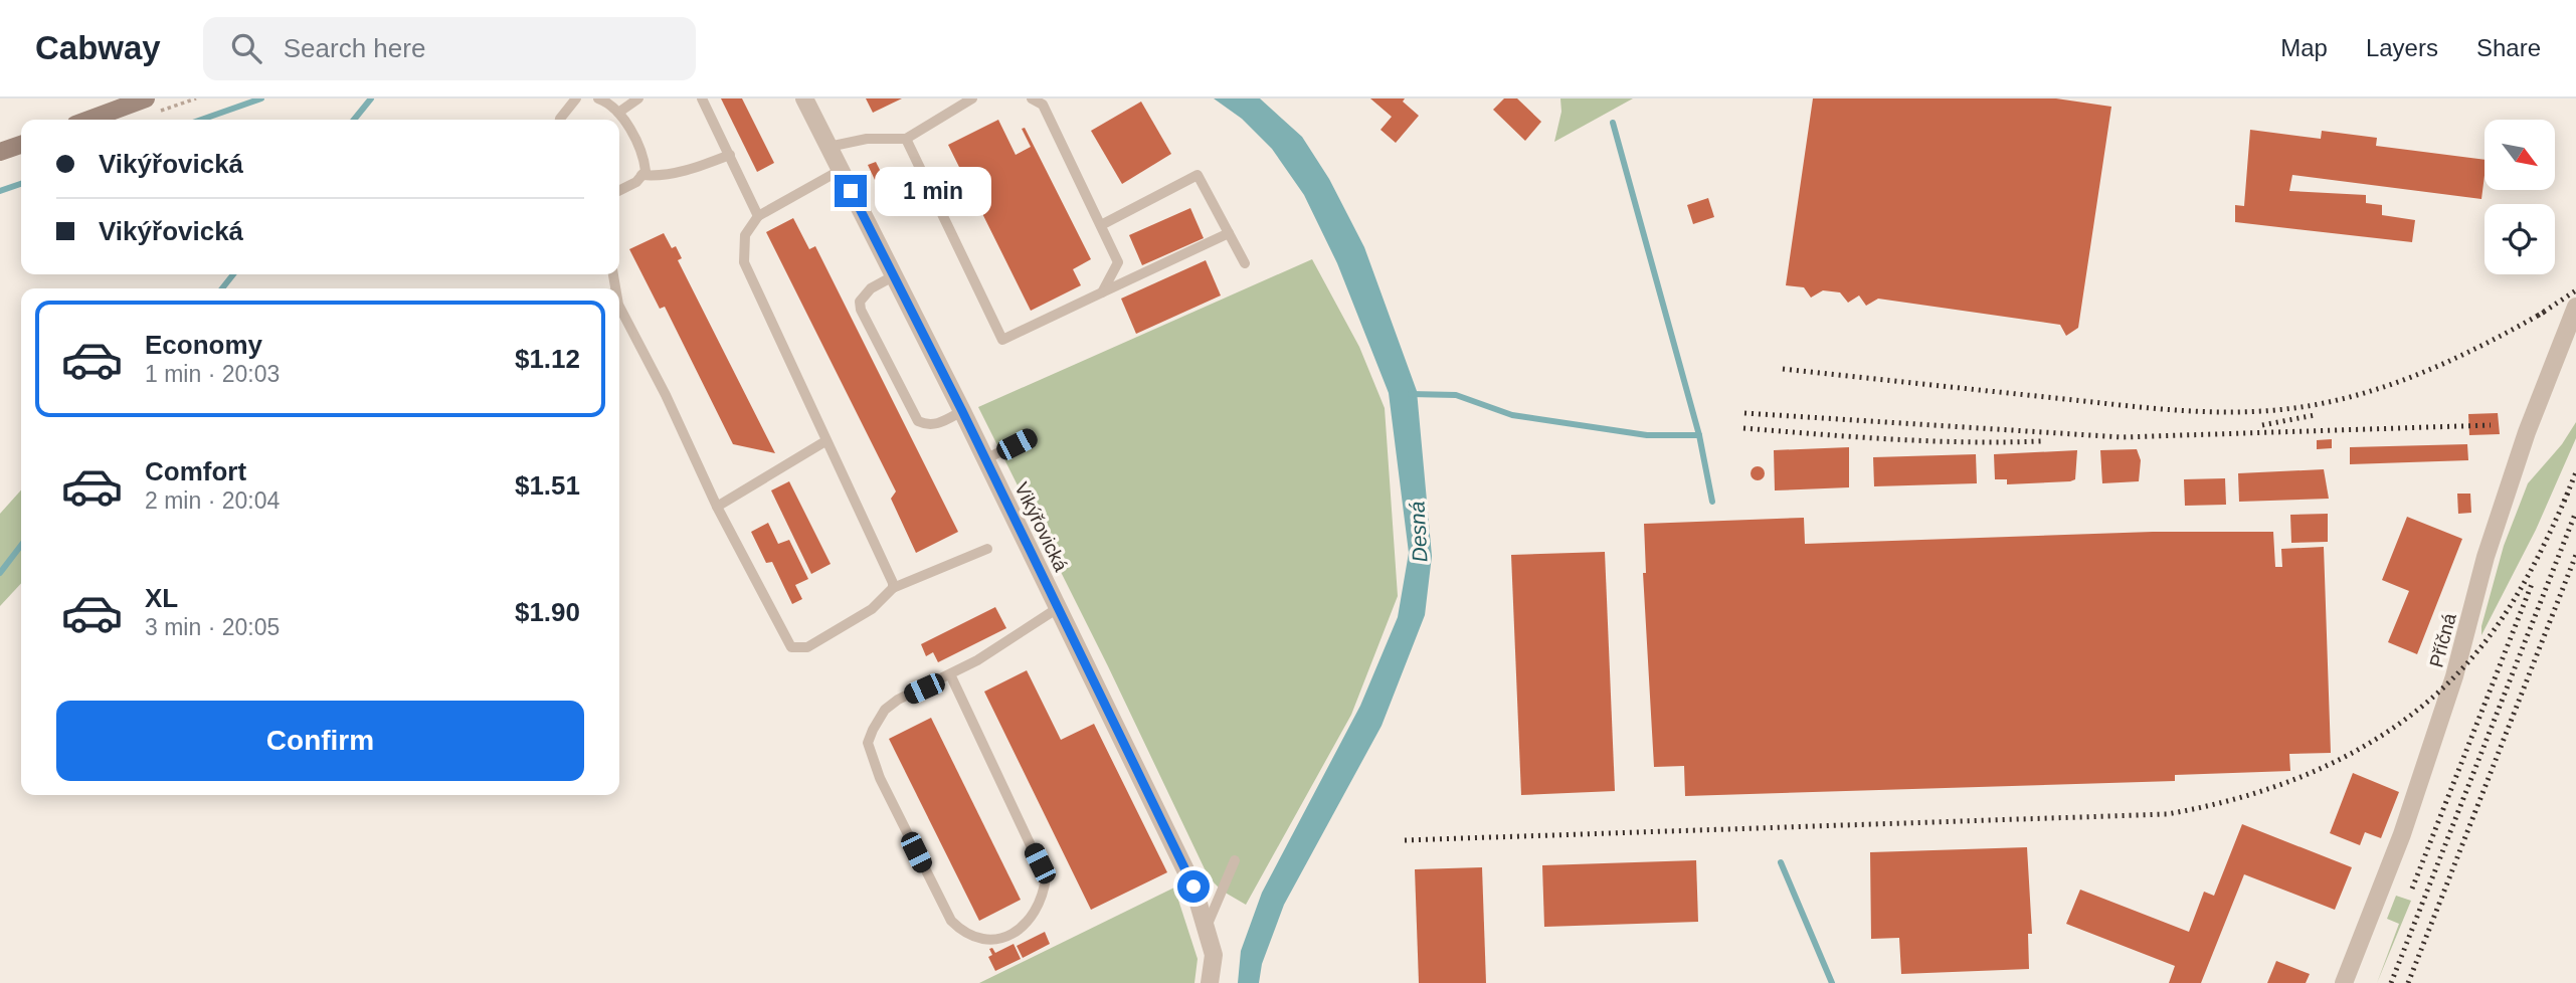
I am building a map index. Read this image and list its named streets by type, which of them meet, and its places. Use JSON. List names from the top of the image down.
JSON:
{
  "streets": {
    "street": ["Vikýřovická", "Příčná"]
  },
  "water": ["Desná"],
  "north": "bottom right",
  "page": {
    "header": "Cabway",
    "search": "Search here",
    "nav": ["Map", "Layers", "Share"],
    "banner": ["Vikýřovická", "Vikýřovická"],
    "bubble": "1 min",
    "list": [
      {
        "name": "Economy",
        "note": "1 min · 20:03",
        "value": "$1.12"
      },
      {
        "name": "Comfort",
        "note": "2 min · 20:04",
        "value": "$1.51"
      },
      {
        "name": "XL",
        "note": "3 min · 20:05",
        "value": "$1.90"
      }
    ],
    "buttons": "Confirm"
  }
}
